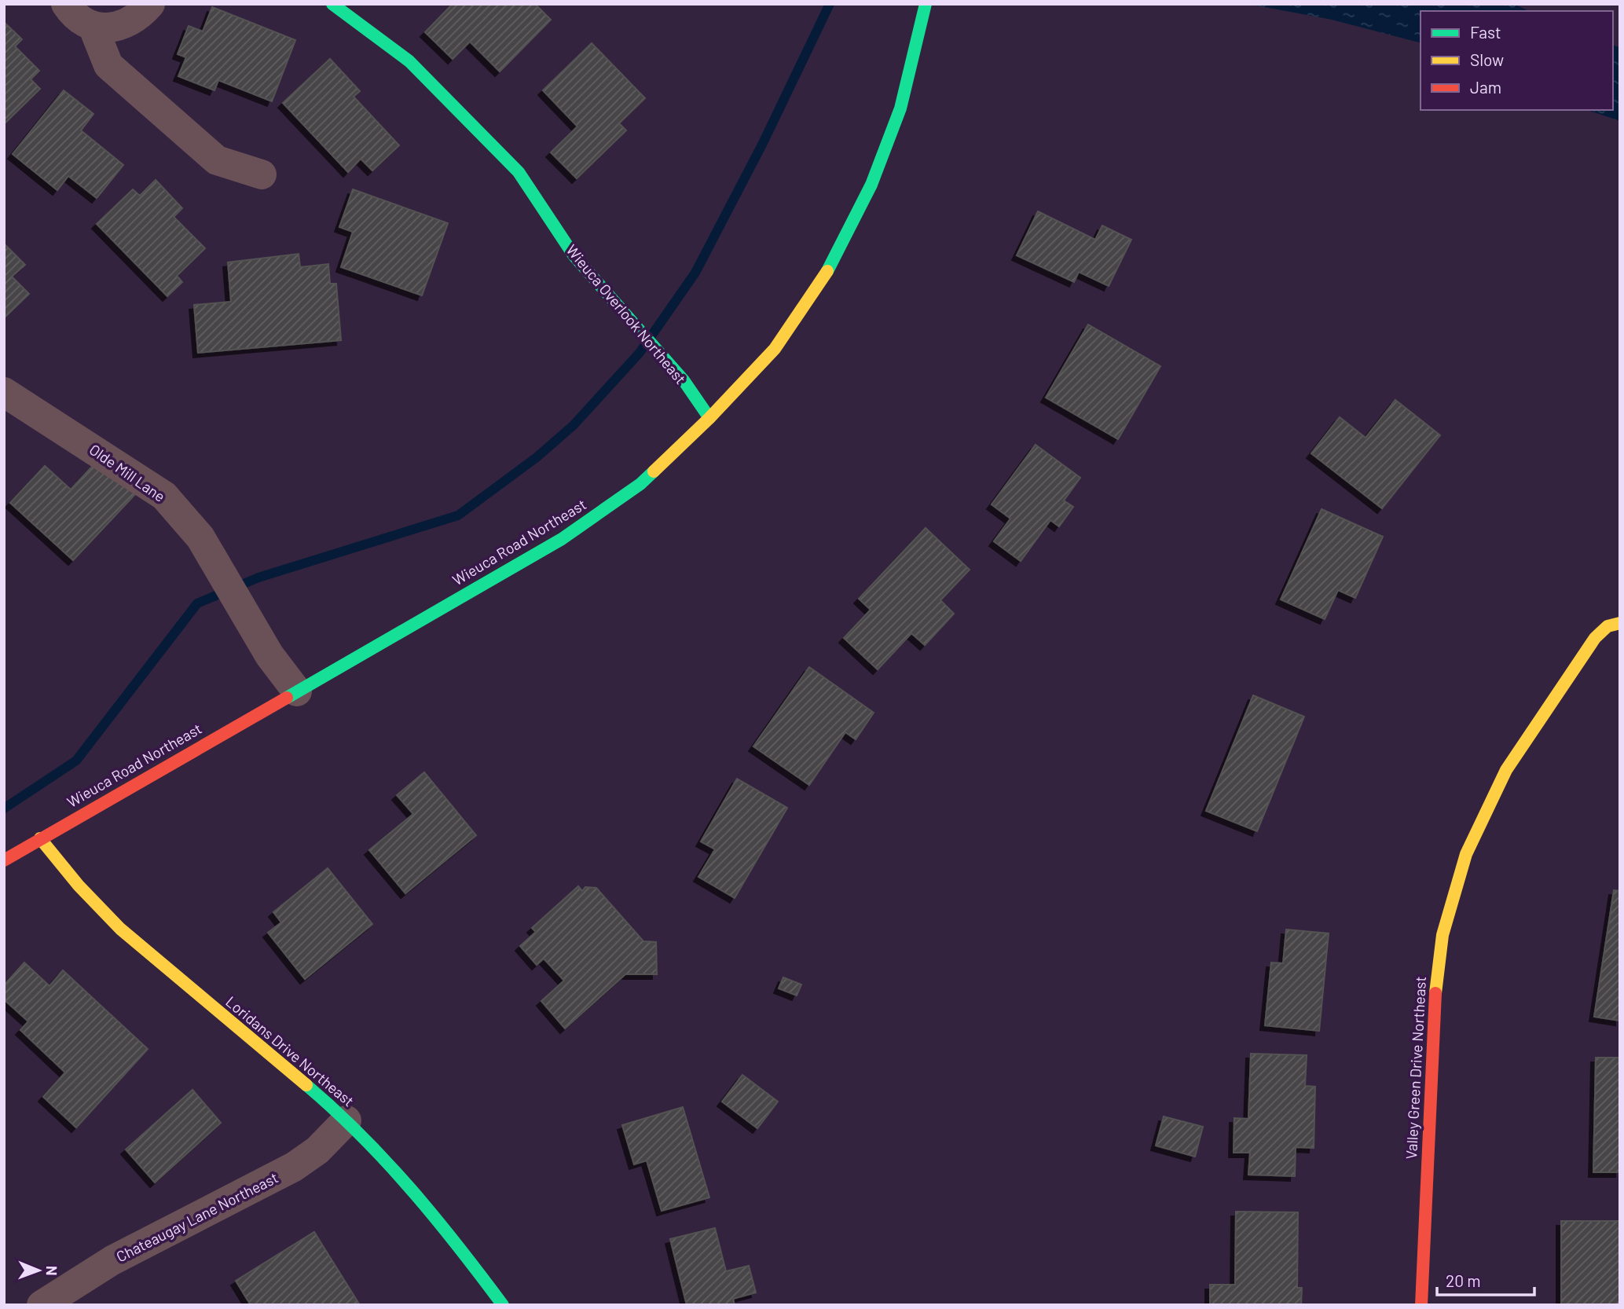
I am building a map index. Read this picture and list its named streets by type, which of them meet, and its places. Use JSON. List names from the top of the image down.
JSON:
{
  "streets": {
    "street": [
      "Wieuca Overlook Northeast",
      "Olde Mill Lane",
      "Wieuca Road Northeast",
      "Loridans Drive Northeast",
      "Valley Green Drive Northeast",
      "Chateaugay Lane Northeast"
    ]
  },
  "crossings": [
    ["Wieuca Overlook Northeast", "Wieuca Road Northeast"],
    ["Olde Mill Lane", "Wieuca Road Northeast"],
    ["Wieuca Road Northeast", "Loridans Drive Northeast"],
    ["Loridans Drive Northeast", "Chateaugay Lane Northeast"]
  ],
  "legend": ["Fast", "Slow", "Jam"],
  "scale_bar": "20 m",
  "north": "right"
}
